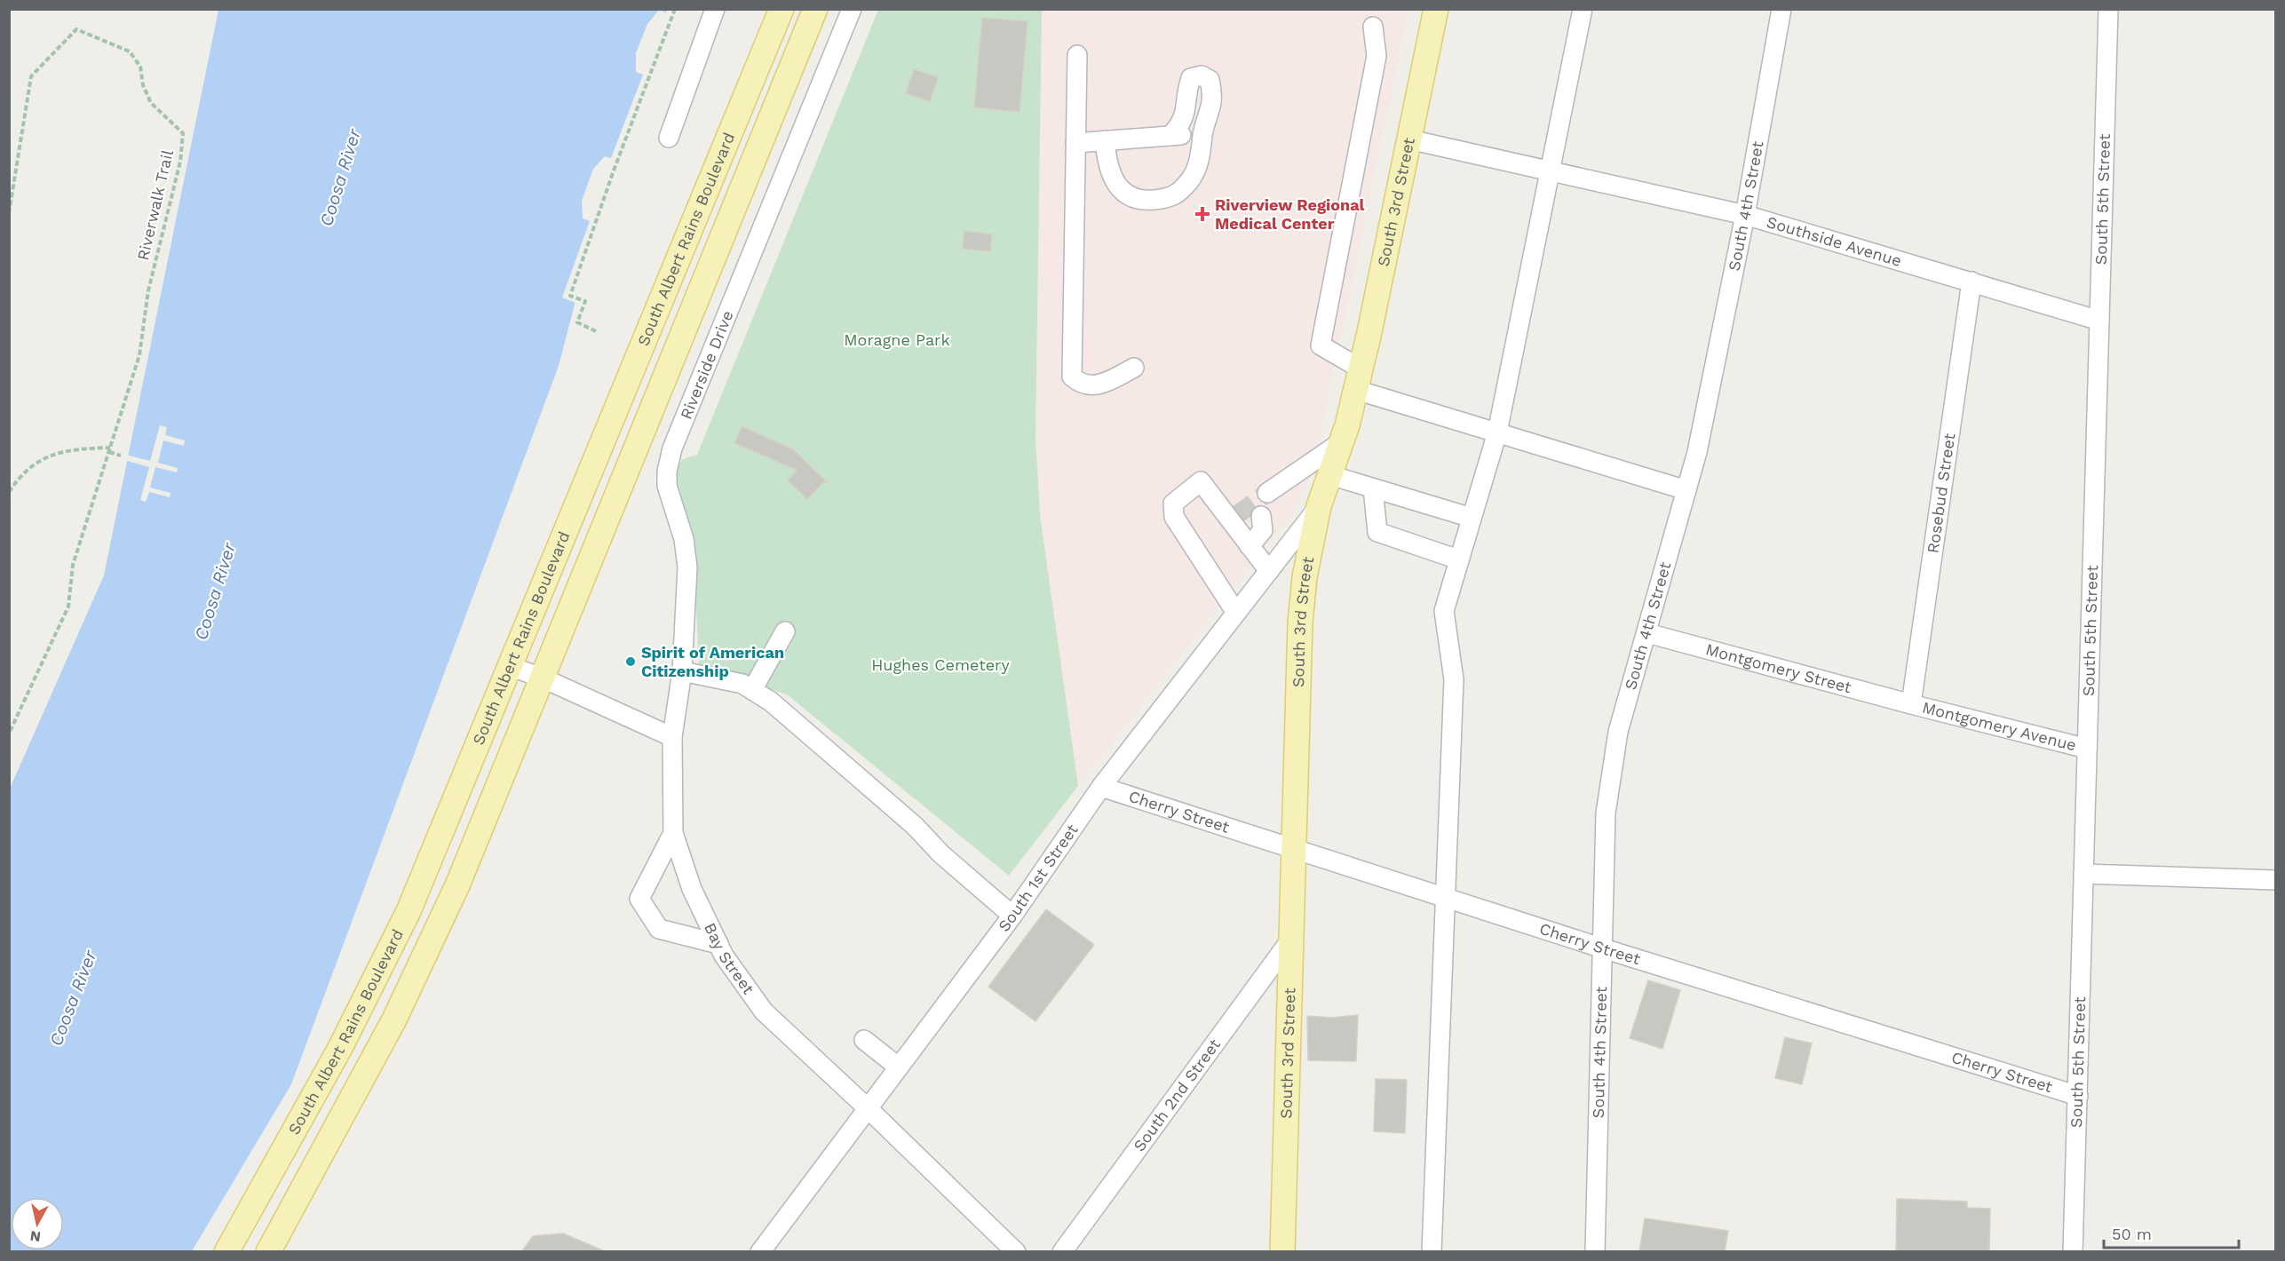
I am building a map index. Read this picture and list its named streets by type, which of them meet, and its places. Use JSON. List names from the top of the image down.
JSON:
{
  "streets": {
    "main road": ["South 3rd Street", "South Albert Rains Boulevard"],
    "street": [
      "South 5th Street",
      "South 4th Street",
      "Southside Avenue",
      "Riverside Drive",
      "Rosebud Street",
      "Montgomery Street",
      "Montgomery Avenue",
      "Cherry Street",
      "South 1st Street",
      "Bay Street",
      "South 2nd Street"
    ],
    "path": ["Riverwalk Trail"]
  },
  "crossings": [
    ["South 5th Street", "Southside Avenue"],
    ["South 5th Street", "Montgomery Avenue"],
    ["South 5th Street", "Cherry Street"],
    ["South 3rd Street", "Southside Avenue"],
    ["South 3rd Street", "Cherry Street"],
    ["South 3rd Street", "South 1st Street"],
    ["South 3rd Street", "South 2nd Street"],
    ["South 4th Street", "Southside Avenue"],
    ["South 4th Street", "Montgomery Street"],
    ["South 4th Street", "Cherry Street"],
    ["Southside Avenue", "Rosebud Street"],
    ["Riverside Drive", "Bay Street"],
    ["Rosebud Street", "Montgomery Street"],
    ["Rosebud Street", "Montgomery Avenue"],
    ["Montgomery Street", "Montgomery Avenue"],
    ["Cherry Street", "South 1st Street"],
    ["South 1st Street", "Bay Street"]
  ],
  "water": ["Coosa River"],
  "parks": ["Moragne Park", "Hughes Cemetery"],
  "places": {
    "health": ["Riverview Regional Medical Center"],
    "other": ["Spirit of American Citizenship"]
  },
  "scale_bar": "50 m",
  "north": "bottom"
}
